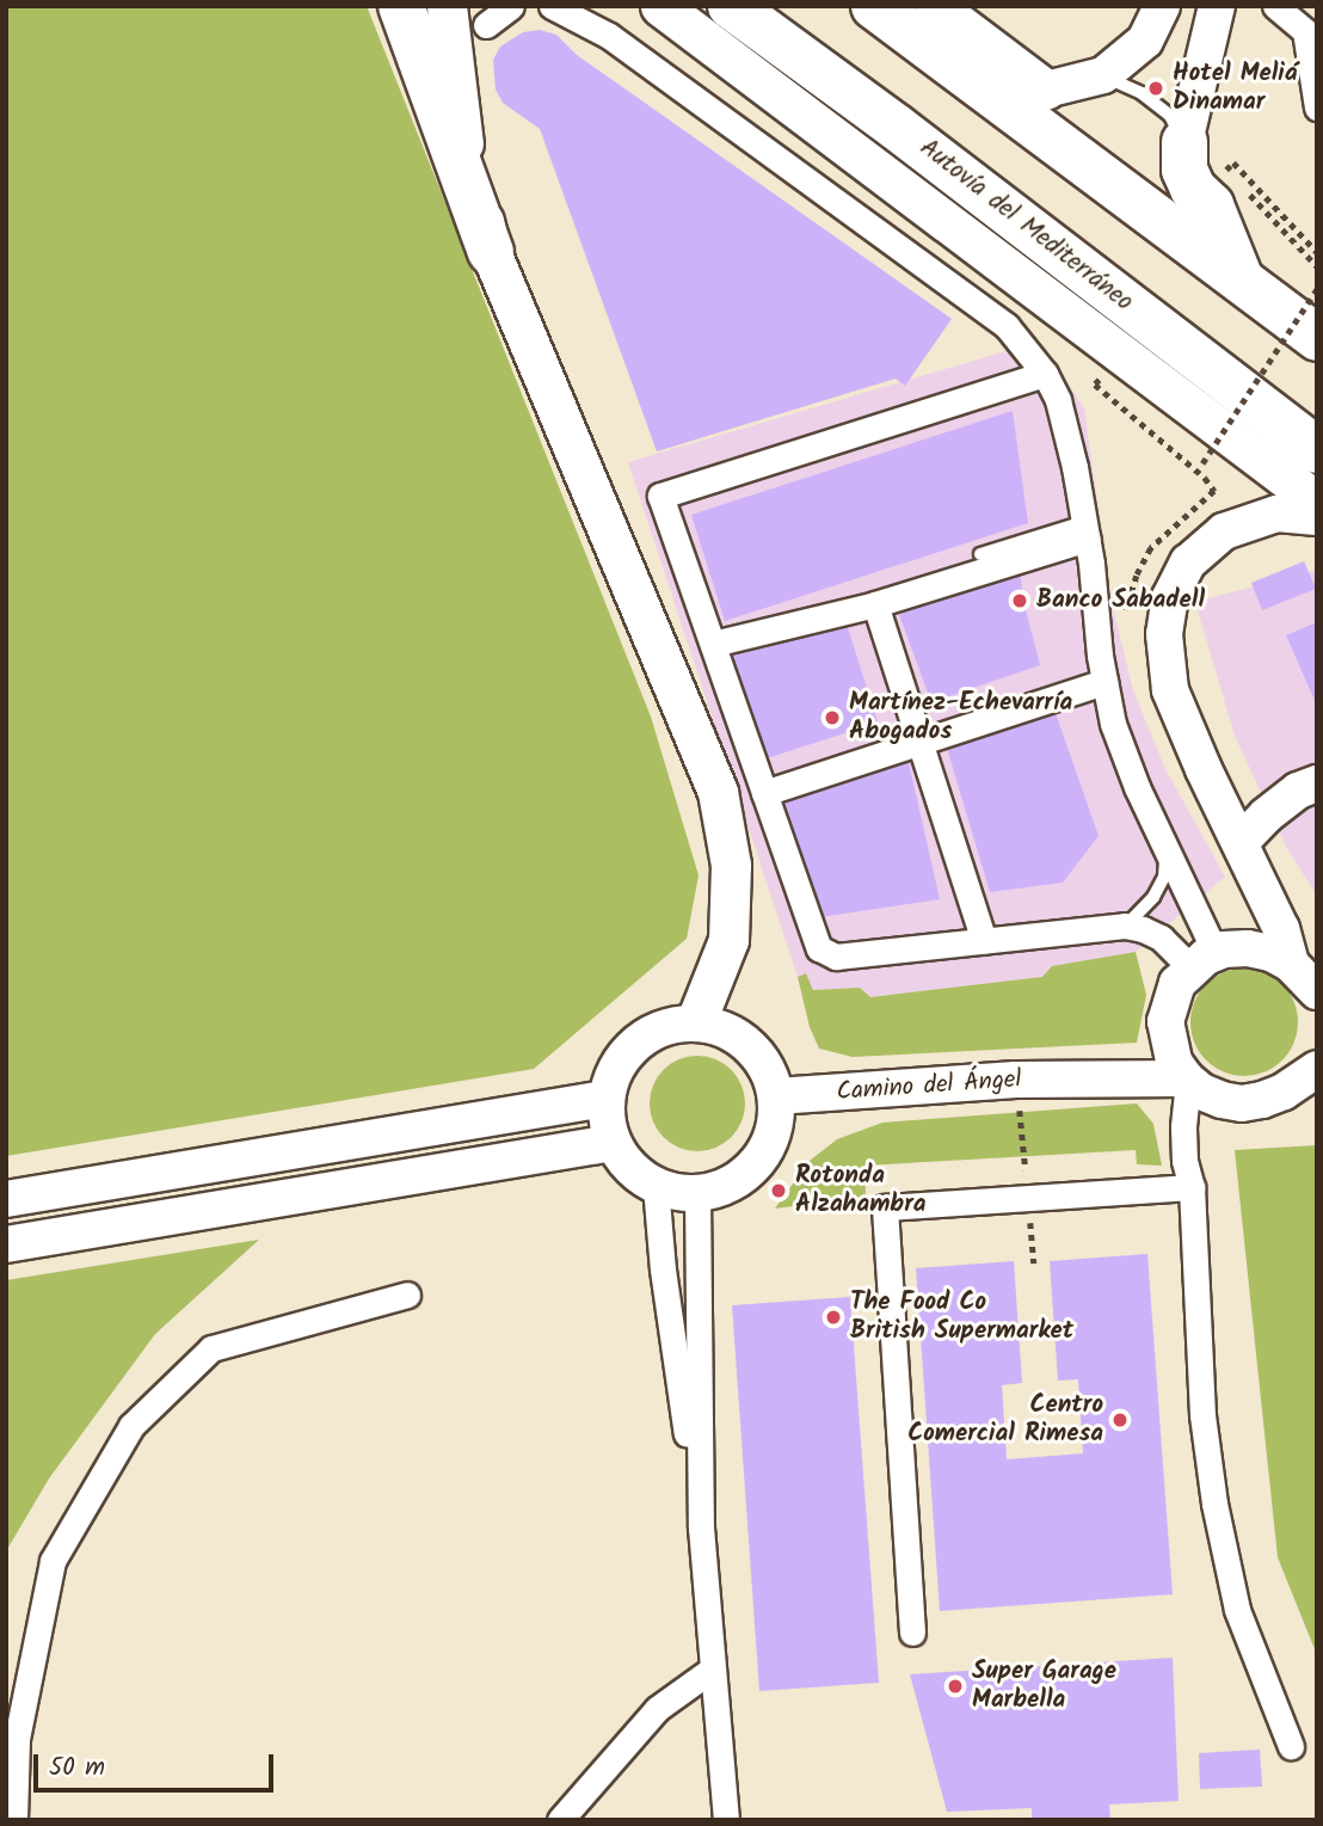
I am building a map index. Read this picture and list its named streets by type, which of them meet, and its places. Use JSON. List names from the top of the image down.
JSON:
{
  "streets": {
    "highway": ["Autovía del Mediterráneo"],
    "street": ["Camino del Ángel"]
  },
  "places": [
    "Hotel Meliá Dinamar",
    "Banco Sabadell",
    "Martínez-Echevarría Abogados",
    "Rotonda Alzahambra",
    "The Food Co British Supermarket",
    "Centro Comercial Rimesa",
    "Super Garage Marbella"
  ],
  "scale_bar": "50 m"
}
